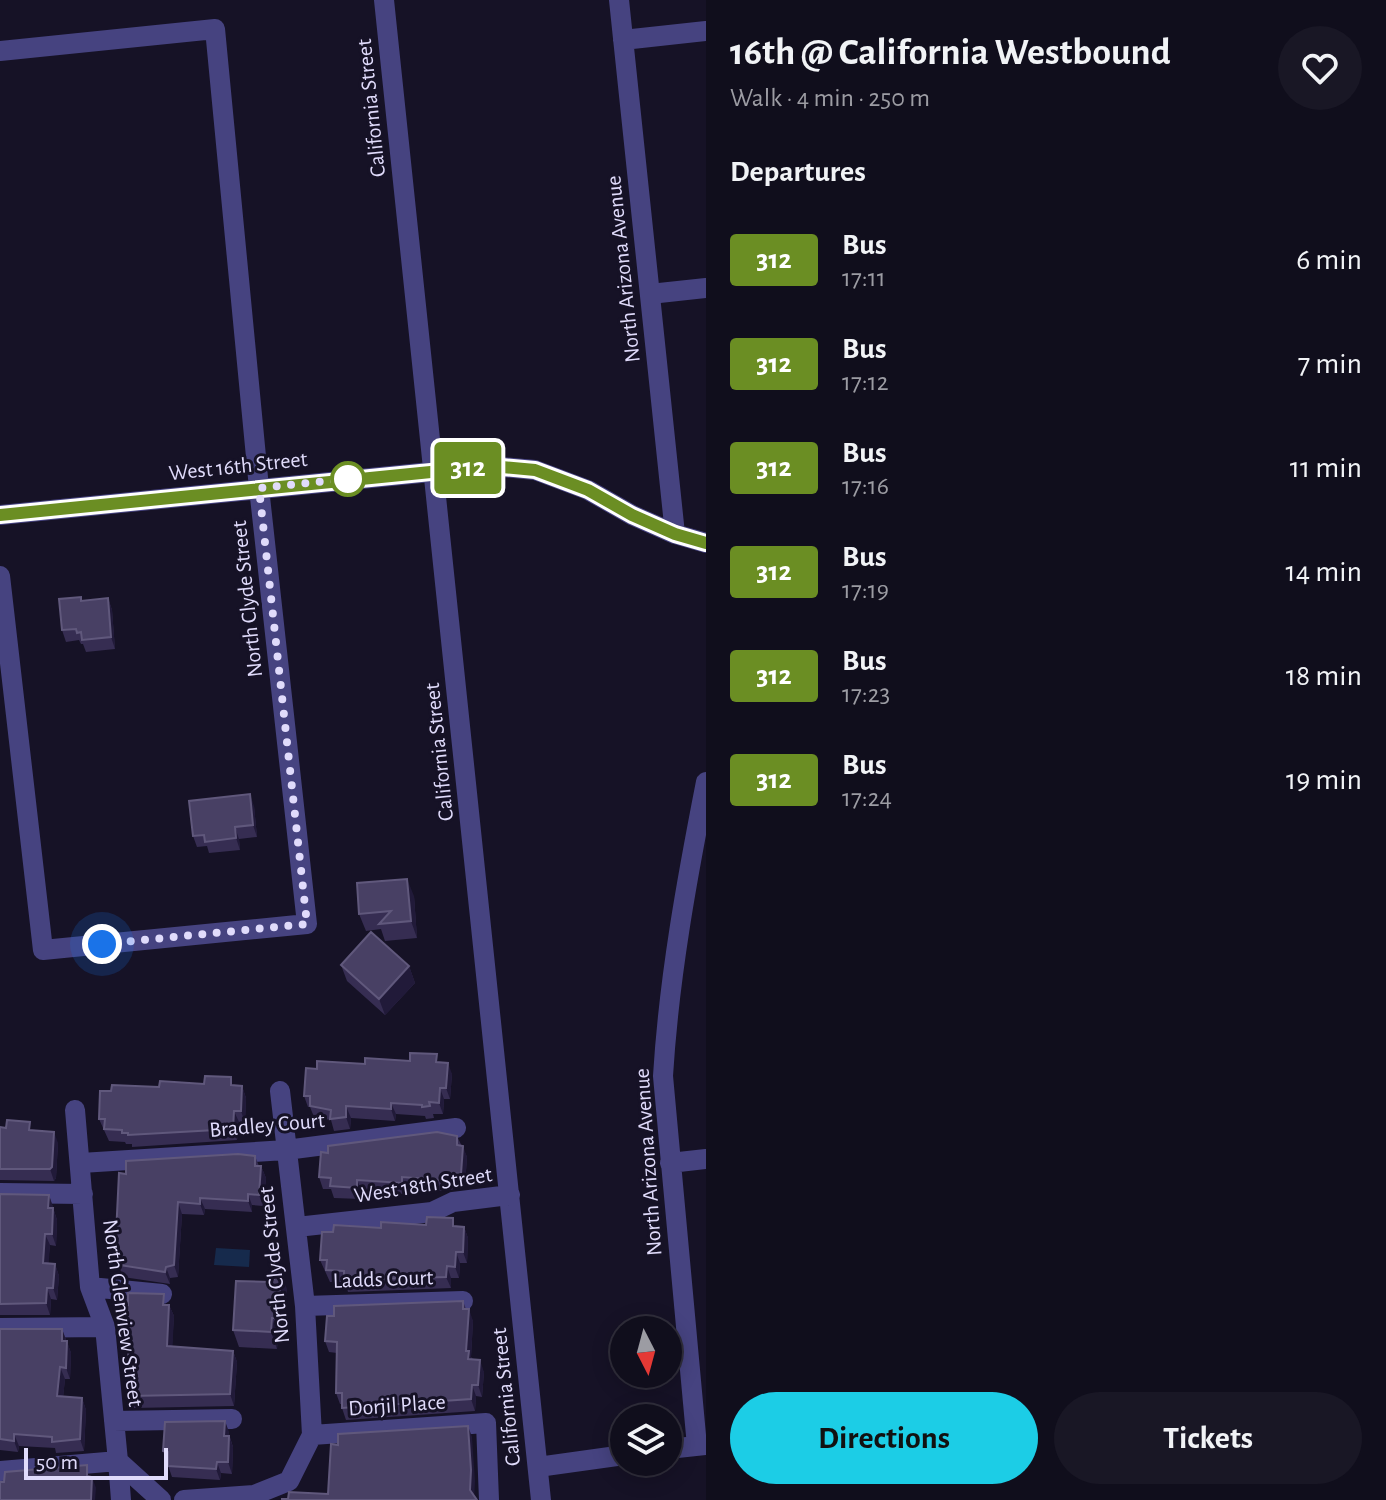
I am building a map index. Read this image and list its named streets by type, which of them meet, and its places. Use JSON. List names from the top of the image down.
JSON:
{
  "streets": {
    "street": [
      "California Street",
      "North Arizona Avenue",
      "West 16th Street",
      "North Clyde Street",
      "Bradley Court",
      "West 18th Street",
      "Ladds Court",
      "North Glenview Street",
      "Dorjil Place"
    ]
  },
  "crossings": [
    ["California Street", "West 16th Street"],
    ["California Street", "West 18th Street"],
    ["North Arizona Avenue", "West 16th Street"],
    ["West 16th Street", "North Clyde Street"],
    ["North Clyde Street", "Bradley Court"],
    ["North Clyde Street", "West 18th Street"],
    ["North Clyde Street", "Ladds Court"],
    ["North Clyde Street", "Dorjil Place"],
    ["Bradley Court", "North Glenview Street"]
  ],
  "lines": ["bus line 312"],
  "scale_bar": "50 m",
  "north": "bottom",
  "page": {
    "on_map": "312",
    "heading": [
      ["16th @ California Westbound", "Walk · 4 min · 250 m"],
      "Departures"
    ],
    "list": [
      {
        "mark": "312",
        "name": "Bus",
        "note": "17:11",
        "value": "6 min"
      },
      {
        "mark": "312",
        "name": "Bus",
        "note": "17:12",
        "value": "7 min"
      },
      {
        "mark": "312",
        "name": "Bus",
        "note": "17:16",
        "value": "11 min"
      },
      {
        "mark": "312",
        "name": "Bus",
        "note": "17:19",
        "value": "14 min"
      },
      {
        "mark": "312",
        "name": "Bus",
        "note": "17:23",
        "value": "18 min"
      },
      {
        "mark": "312",
        "name": "Bus",
        "note": "17:24",
        "value": "19 min"
      }
    ],
    "buttons": ["Directions", "Tickets"],
    "scale": "50 m"
  }
}
